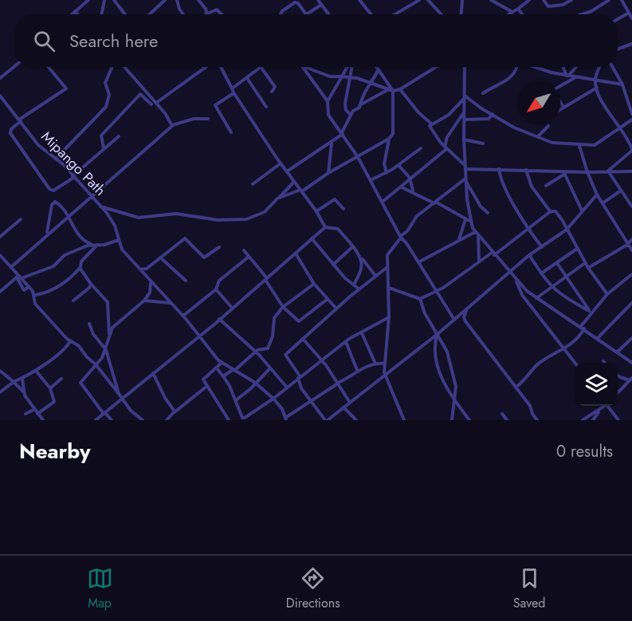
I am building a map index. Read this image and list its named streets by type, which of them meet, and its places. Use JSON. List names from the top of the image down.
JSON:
{
  "streets": {
    "street": ["Mipango Path"]
  },
  "north": "bottom left",
  "page": {
    "search": "Search here",
    "heading": ["Nearby", "0 results"],
    "nav": ["Map", "Directions", "Saved"]
  }
}
